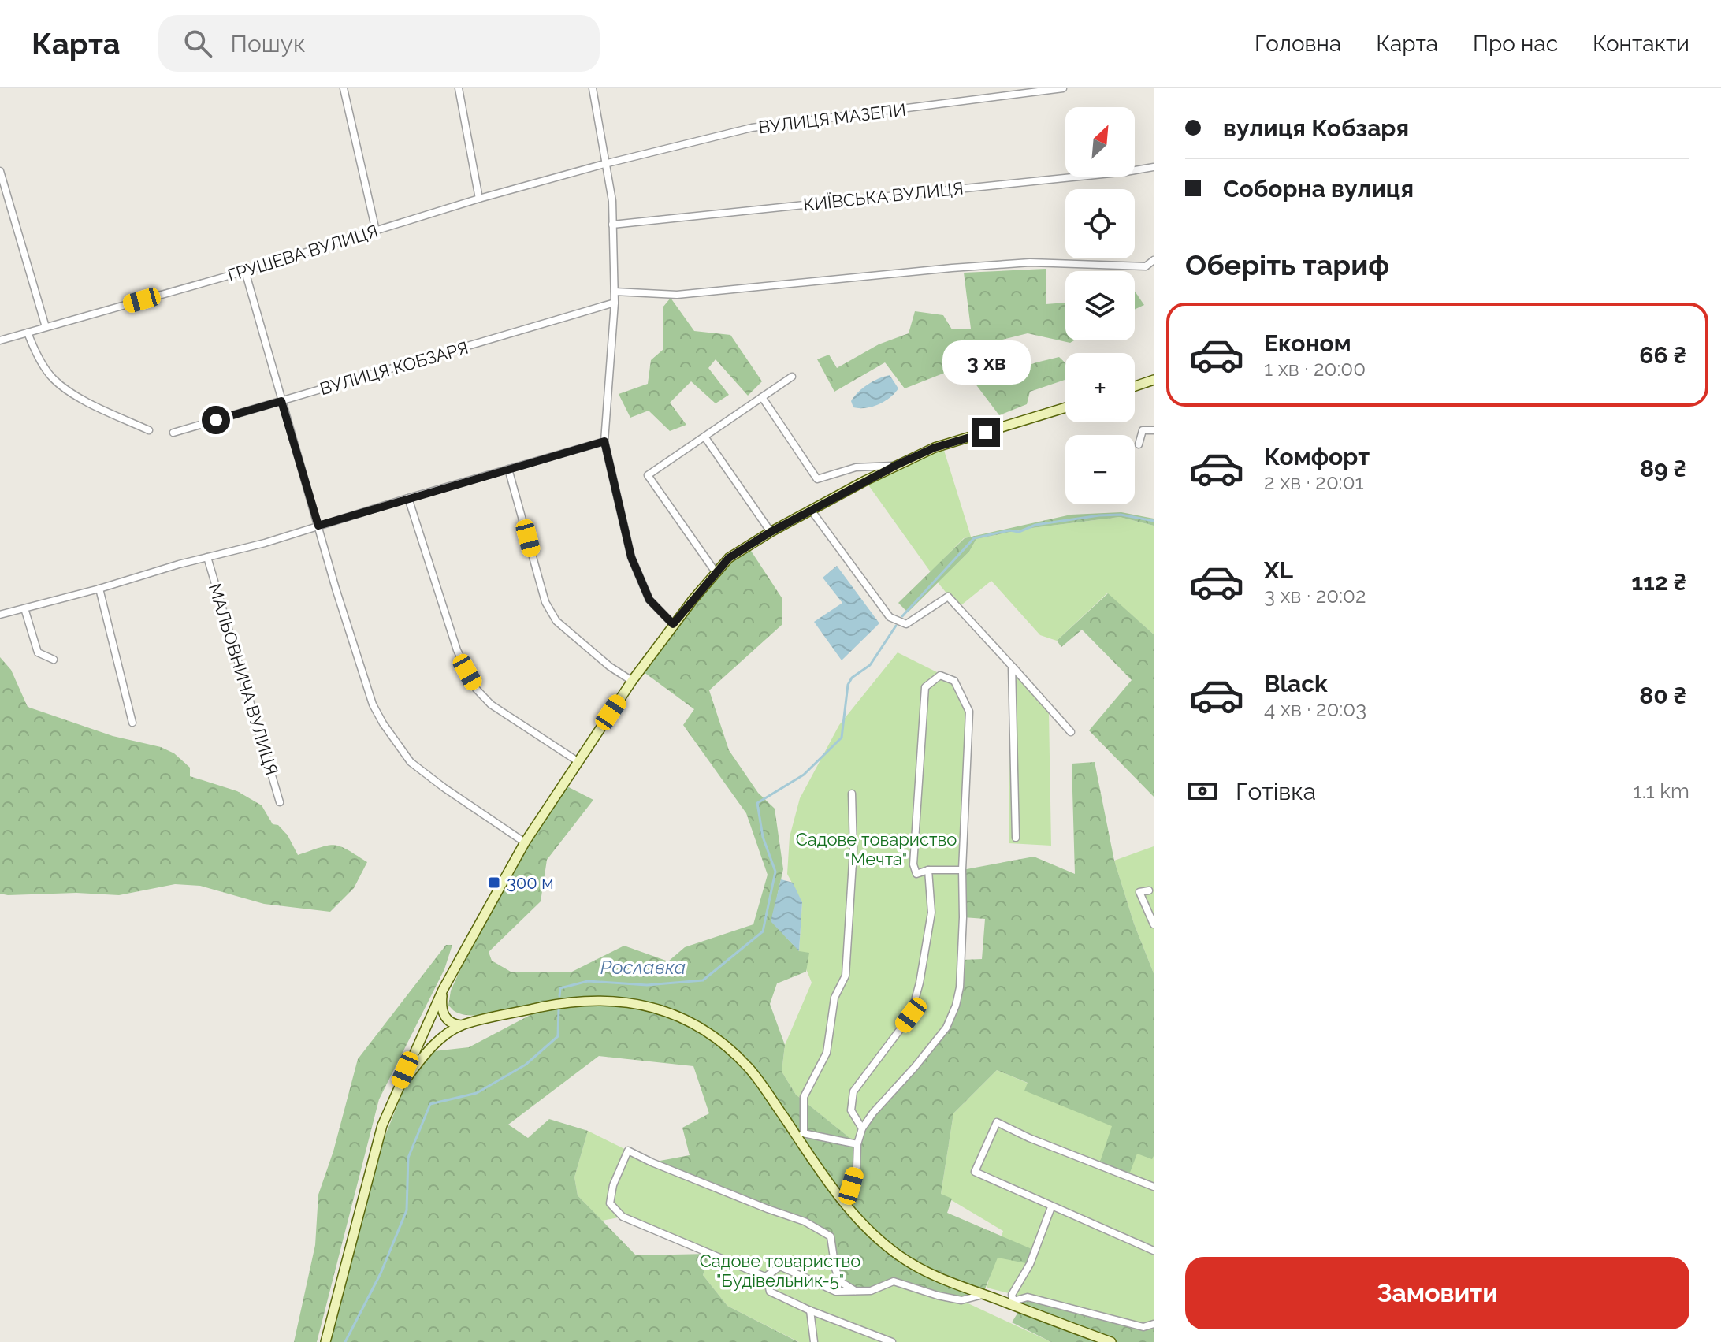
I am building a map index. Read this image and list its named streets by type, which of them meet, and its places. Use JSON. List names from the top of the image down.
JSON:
{
  "streets": {
    "street": [
      "ВУЛИЦЯ МАЗЕПИ",
      "КИЇВСЬКА ВУЛИЦЯ",
      "ГРУШЕВА ВУЛИЦЯ",
      "ВУЛИЦЯ КОБЗАРЯ",
      "МАЛЬОВНИЧА ВУЛИЦЯ"
    ]
  },
  "crossings": [
    ["ВУЛИЦЯ МАЗЕПИ", "ГРУШЕВА ВУЛИЦЯ"]
  ],
  "water": ["Рославка"],
  "parks": ["Садове товариство \"Мечта\"", "Садове товариство \"Будівельник-5\""],
  "places": {
    "transit": ["300 м"]
  },
  "north": "top right",
  "page": {
    "header": "Карта",
    "search": "Пошук",
    "nav": [
      "Головна",
      "Карта",
      "Про нас",
      "Контакти"
    ],
    "banner": ["вулиця Кобзаря", "Соборна вулиця"],
    "map_buttons": ["+", "−"],
    "heading": "Оберіть тариф",
    "list": [
      {
        "name": "Економ",
        "note": "1 хв · 20:00",
        "value": "66 ₴"
      },
      {
        "name": "Комфорт",
        "note": "2 хв · 20:01",
        "value": "89 ₴"
      },
      {
        "name": "XL",
        "note": "3 хв · 20:02",
        "value": "112 ₴"
      },
      {
        "name": "Black",
        "note": "4 хв · 20:03",
        "value": "80 ₴"
      }
    ],
    "bubble": "3 хв",
    "pay": ["Готівка", "1.1 km"],
    "buttons": "Замовити"
  }
}
